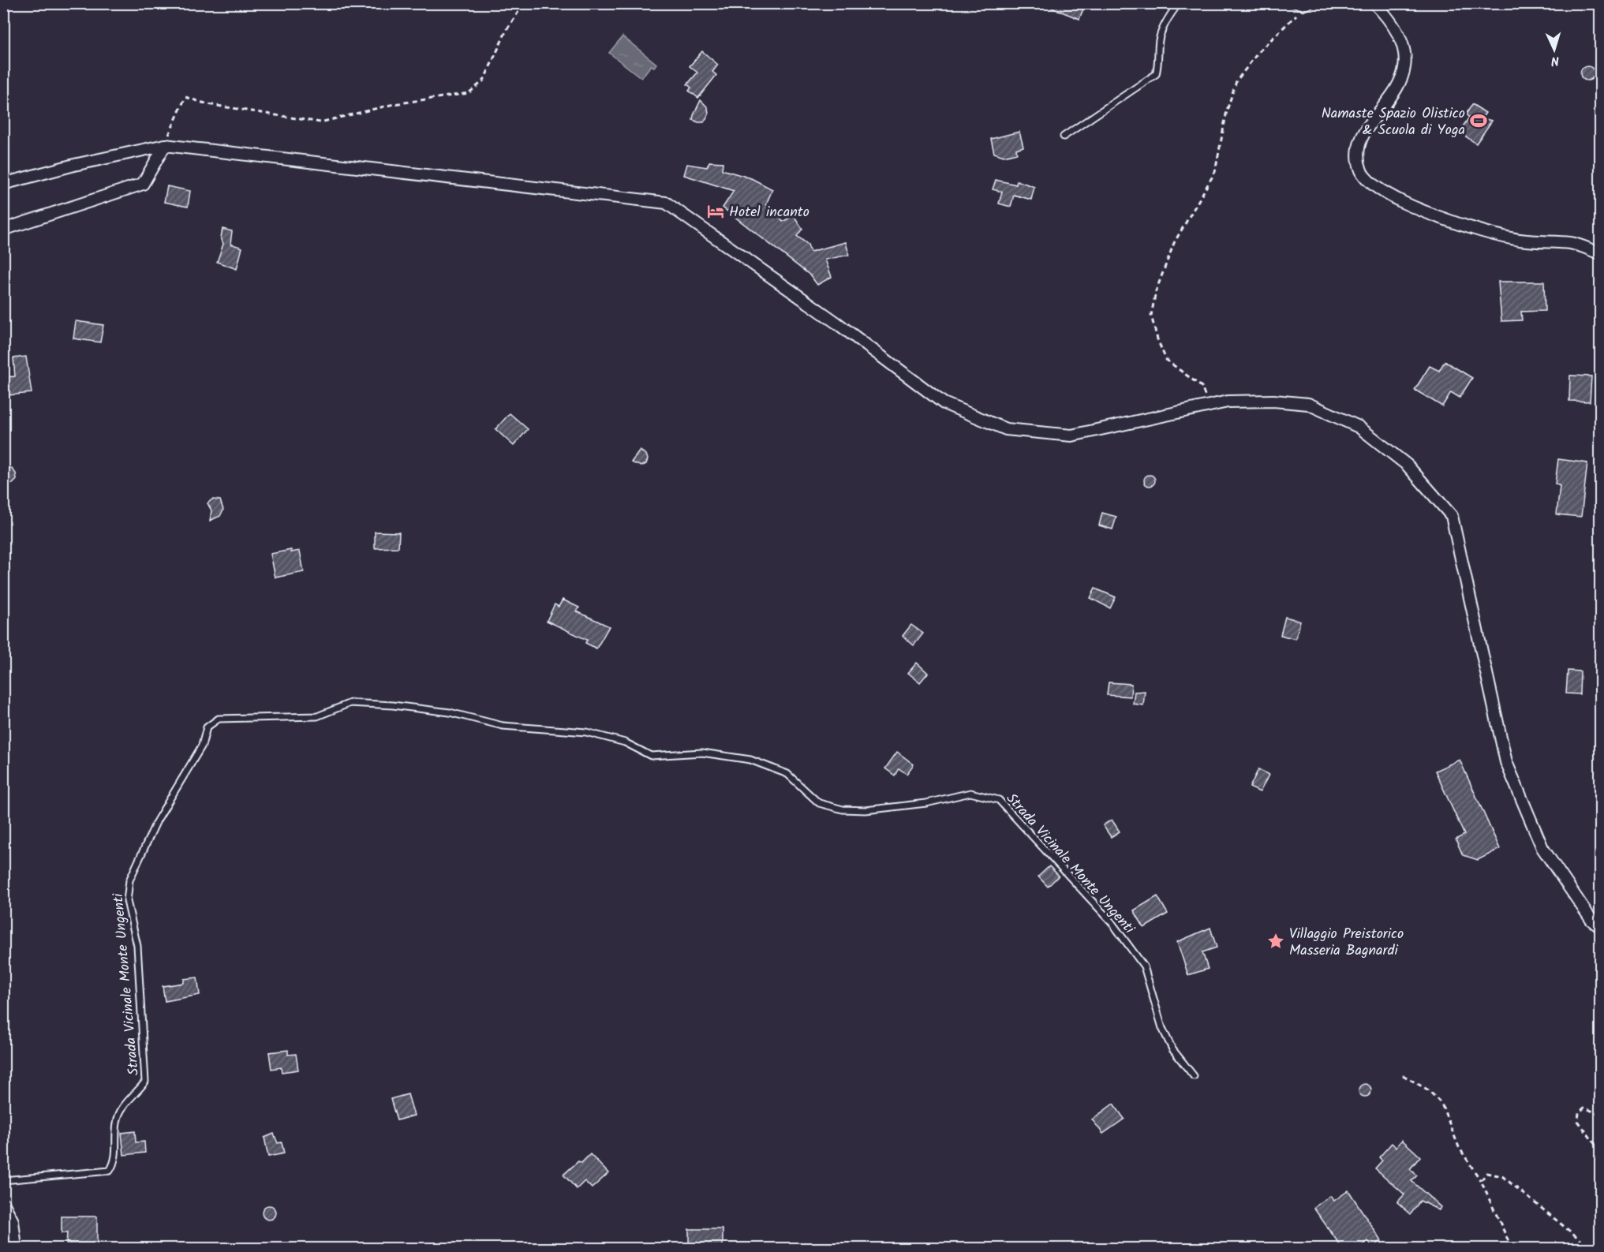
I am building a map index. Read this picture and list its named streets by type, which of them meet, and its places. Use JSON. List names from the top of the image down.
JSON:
{
  "streets": {
    "lane": ["Strada Vicinale Monte Ungenti"]
  },
  "places": {
    "sports": ["Namaste Spazio Olistico & Scuola di Yoga"],
    "hotel": ["Hotel incanto"],
    "place": ["Villaggio Preistorico Masseria Bagnardi"]
  },
  "north": "bottom"
}
